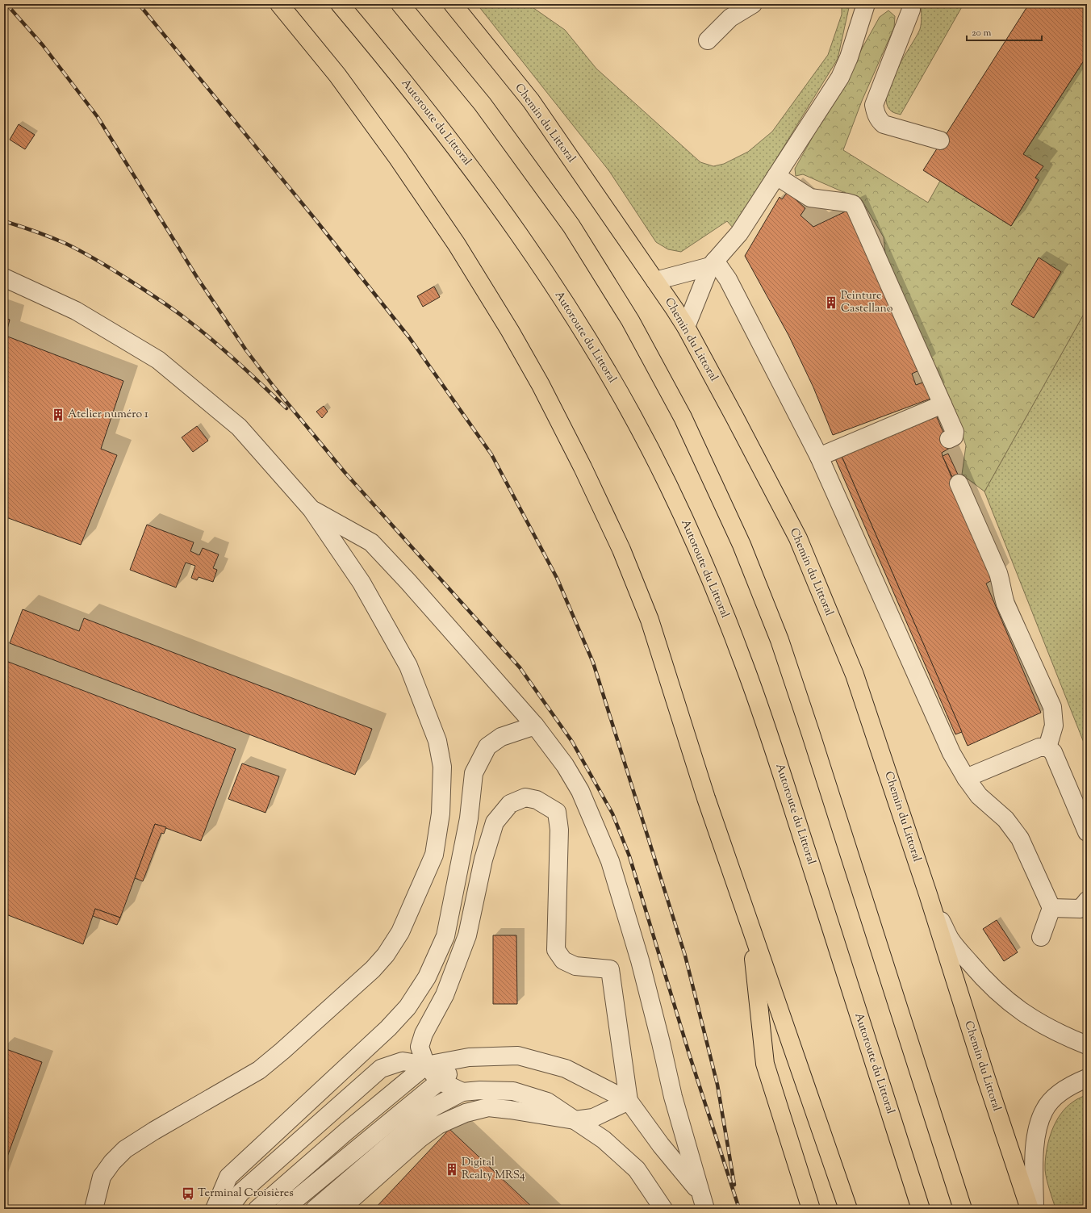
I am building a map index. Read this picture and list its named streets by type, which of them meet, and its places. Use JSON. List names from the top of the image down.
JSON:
{
  "streets": {
    "main road": ["Autoroute du Littoral", "Chemin du Littoral"]
  },
  "places": {
    "building": ["Peinture Castellano", "Atelier numéro 1", "Digital Realty MRS4"],
    "bus stop": ["Terminal Croisières"]
  },
  "scale_bar": "20 m"
}
